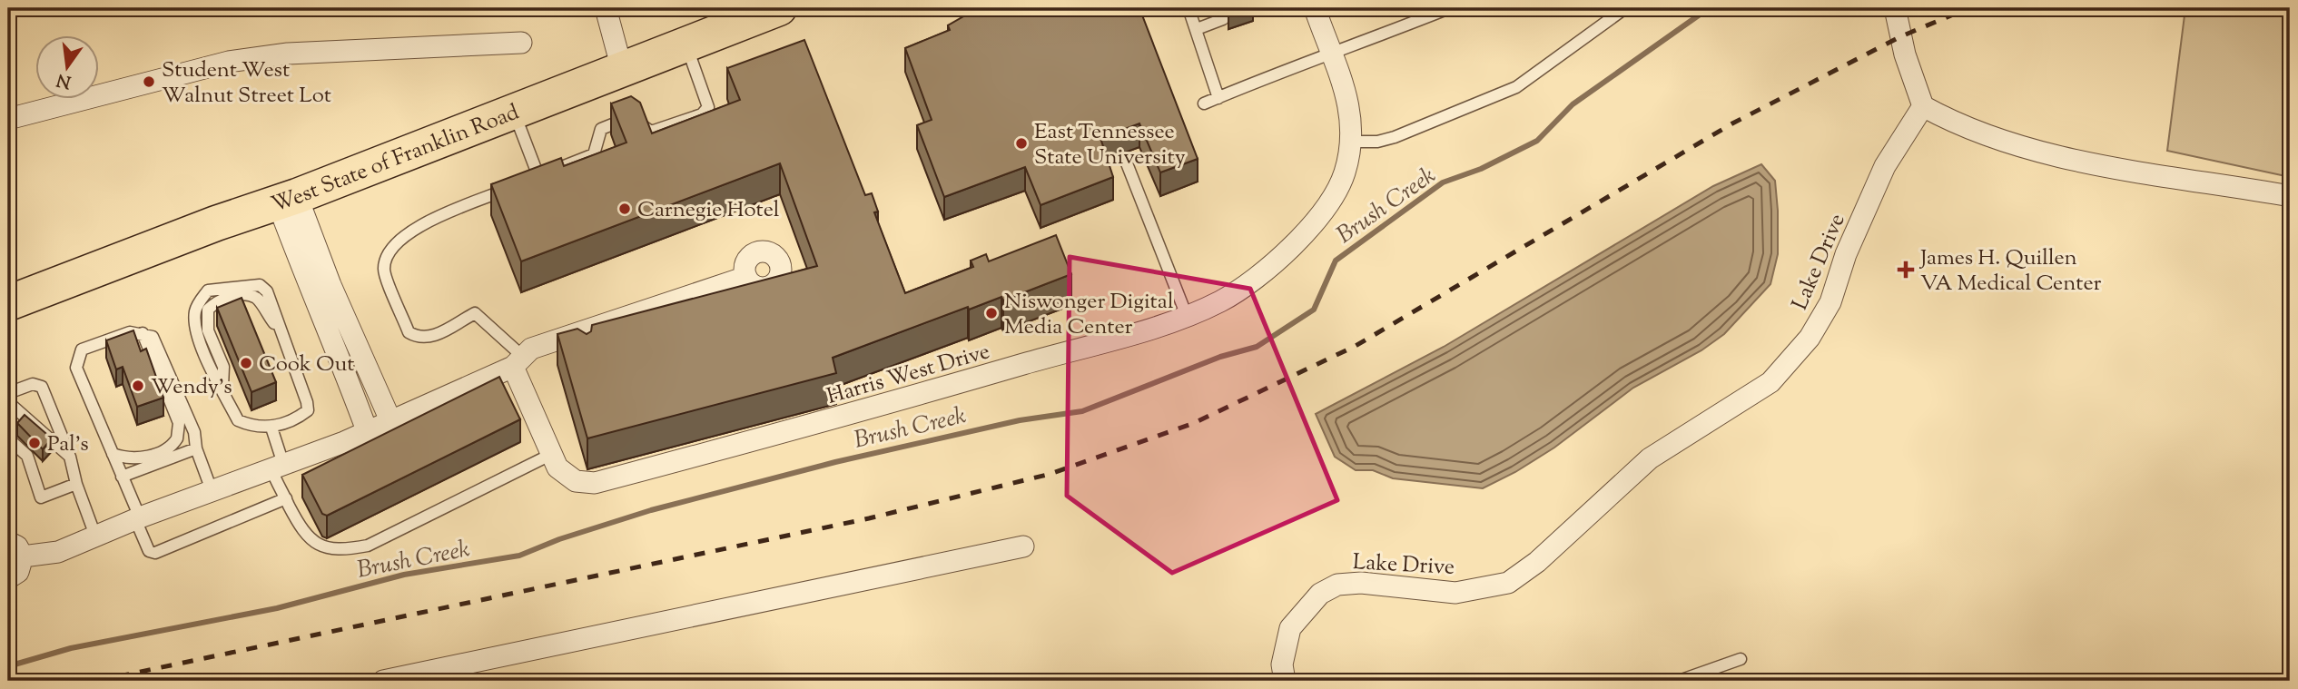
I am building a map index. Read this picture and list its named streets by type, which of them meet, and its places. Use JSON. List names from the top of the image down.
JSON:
{
  "streets": {
    "highway": ["West State of Franklin Road"],
    "street": ["Lake Drive", "Harris West Drive"]
  },
  "water": ["Brush Creek"],
  "places": {
    "other": [
      "Student West Walnut Street Lot",
      "East Tennessee State University",
      "Carnegie Hotel",
      "Niswonger Digital Media Center",
      "Cook Out",
      "Wendy's",
      "Pal's"
    ],
    "health": ["James H. Quillen VA Medical Center"]
  },
  "north": "bottom"
}
